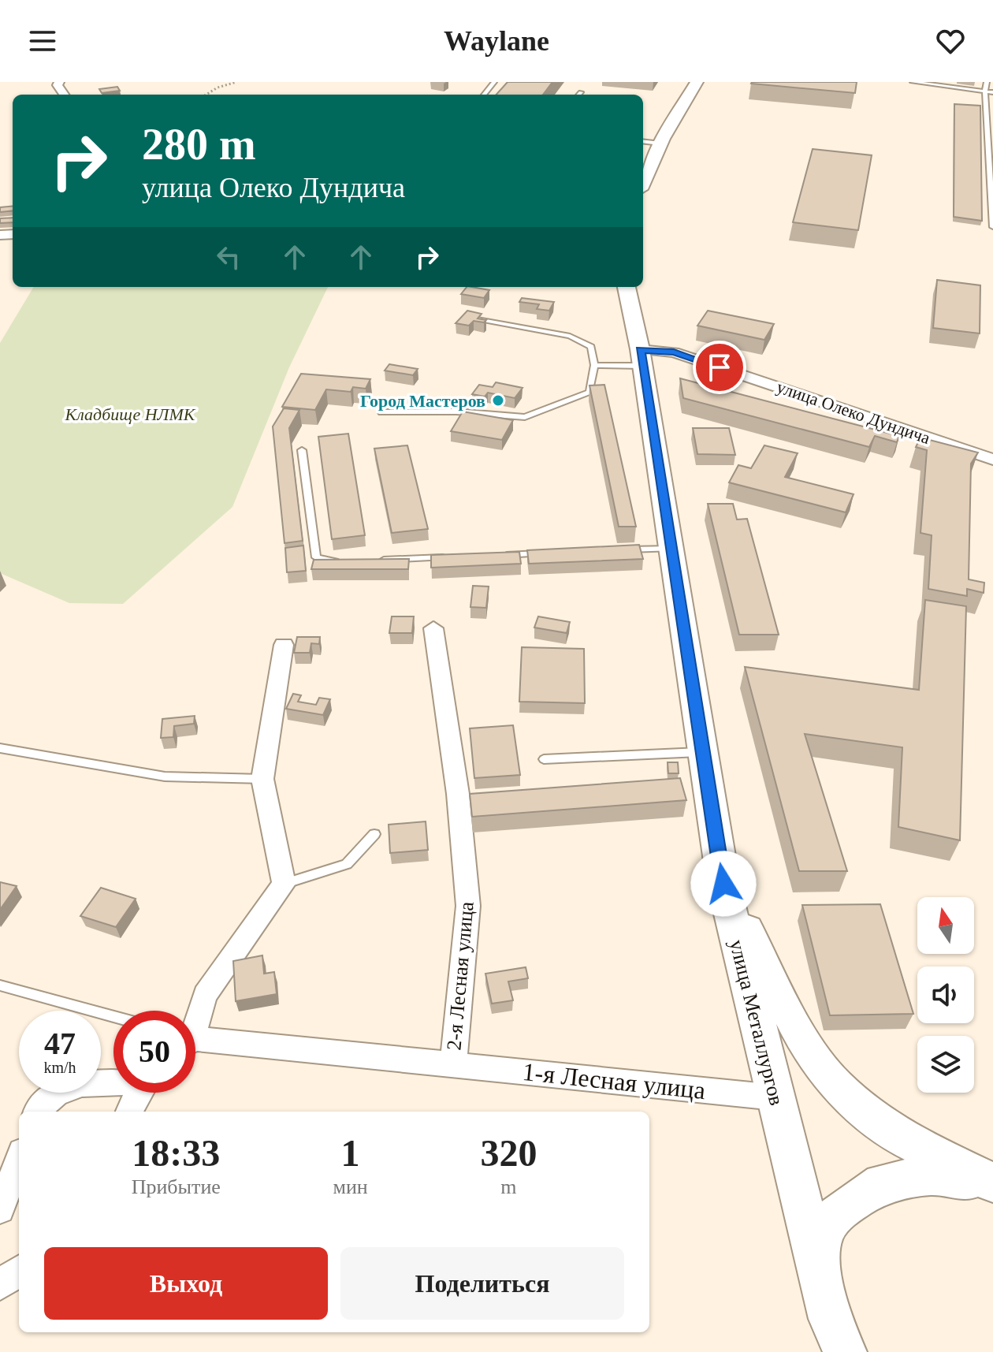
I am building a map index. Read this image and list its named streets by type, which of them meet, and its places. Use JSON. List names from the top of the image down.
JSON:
{
  "streets": {
    "main road": ["улица Металлургов"],
    "street": ["улица Олеко Дундича", "2-я Лесная улица", "1-я Лесная улица"]
  },
  "crossings": [
    ["улица Олеко Дундича", "улица Металлургов"],
    ["2-я Лесная улица", "1-я Лесная улица"],
    ["улица Металлургов", "1-я Лесная улица"]
  ],
  "parks": ["Кладбище НЛМК"],
  "places": ["Город Мастеров"],
  "north": "top",
  "page": {
    "header": "Waylane",
    "turn": ["280 m", "улица Олеко Дундича"],
    "speed": "47 km/h",
    "limit": "50",
    "eta": [
      "18:33",
      "Прибытие",
      "1",
      "мин",
      "320",
      "m"
    ],
    "buttons": ["Выход", "Поделиться"]
  }
}
